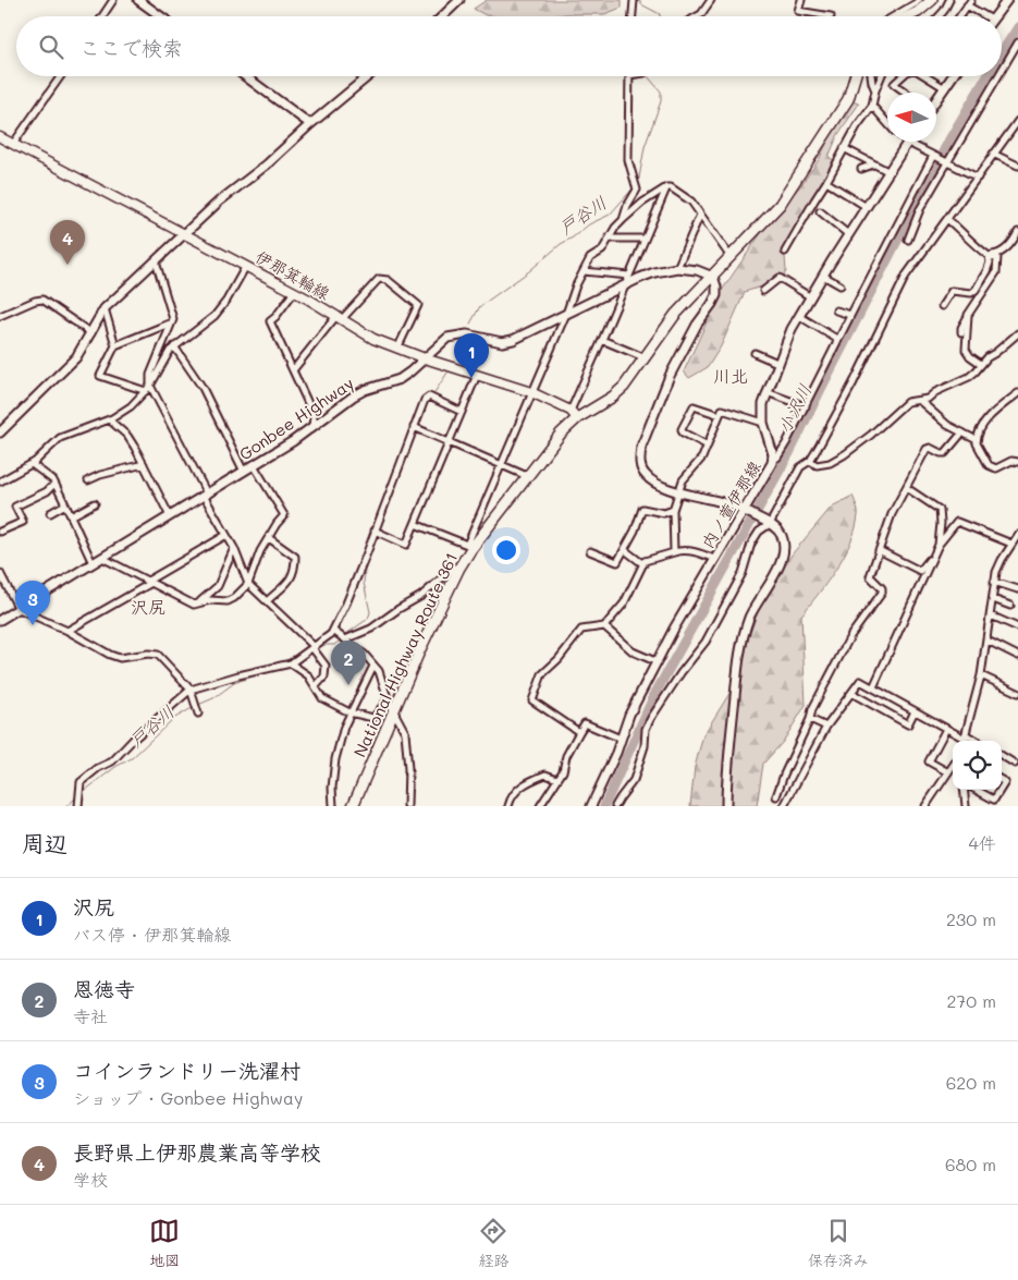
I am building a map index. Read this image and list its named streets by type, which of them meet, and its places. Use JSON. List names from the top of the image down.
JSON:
{
  "streets": {
    "highway": ["National Highway Route 361"],
    "main road": ["伊那箕輪線"],
    "street": ["Gonbee Highway", "内ノ萱伊那線"]
  },
  "crossings": [
    ["伊那箕輪線", "Gonbee Highway"],
    ["伊那箕輪線", "National Highway Route 361"],
    ["Gonbee Highway", "National Highway Route 361"]
  ],
  "districts": ["川北", "沢尻"],
  "water": ["戸谷川", "小沢川"],
  "north": "left",
  "page": {
    "search": "ここで検索",
    "pins": [
      "4",
      "1",
      "3",
      "2"
    ],
    "heading": ["周辺", "4件"],
    "list": [
      {
        "mark": "1",
        "name": "沢尻",
        "note": "バス停 · 伊那箕輪線",
        "value": "230 m"
      },
      {
        "mark": "2",
        "name": "恩徳寺",
        "note": "寺社",
        "value": "270 m"
      },
      {
        "mark": "3",
        "name": "コインランドリー洗濯村",
        "note": "ショップ · Gonbee Highway",
        "value": "620 m"
      },
      {
        "mark": "4",
        "name": "長野県上伊那農業高等学校",
        "note": "学校",
        "value": "680 m"
      }
    ],
    "nav": ["地図", "経路", "保存済み"]
  }
}
